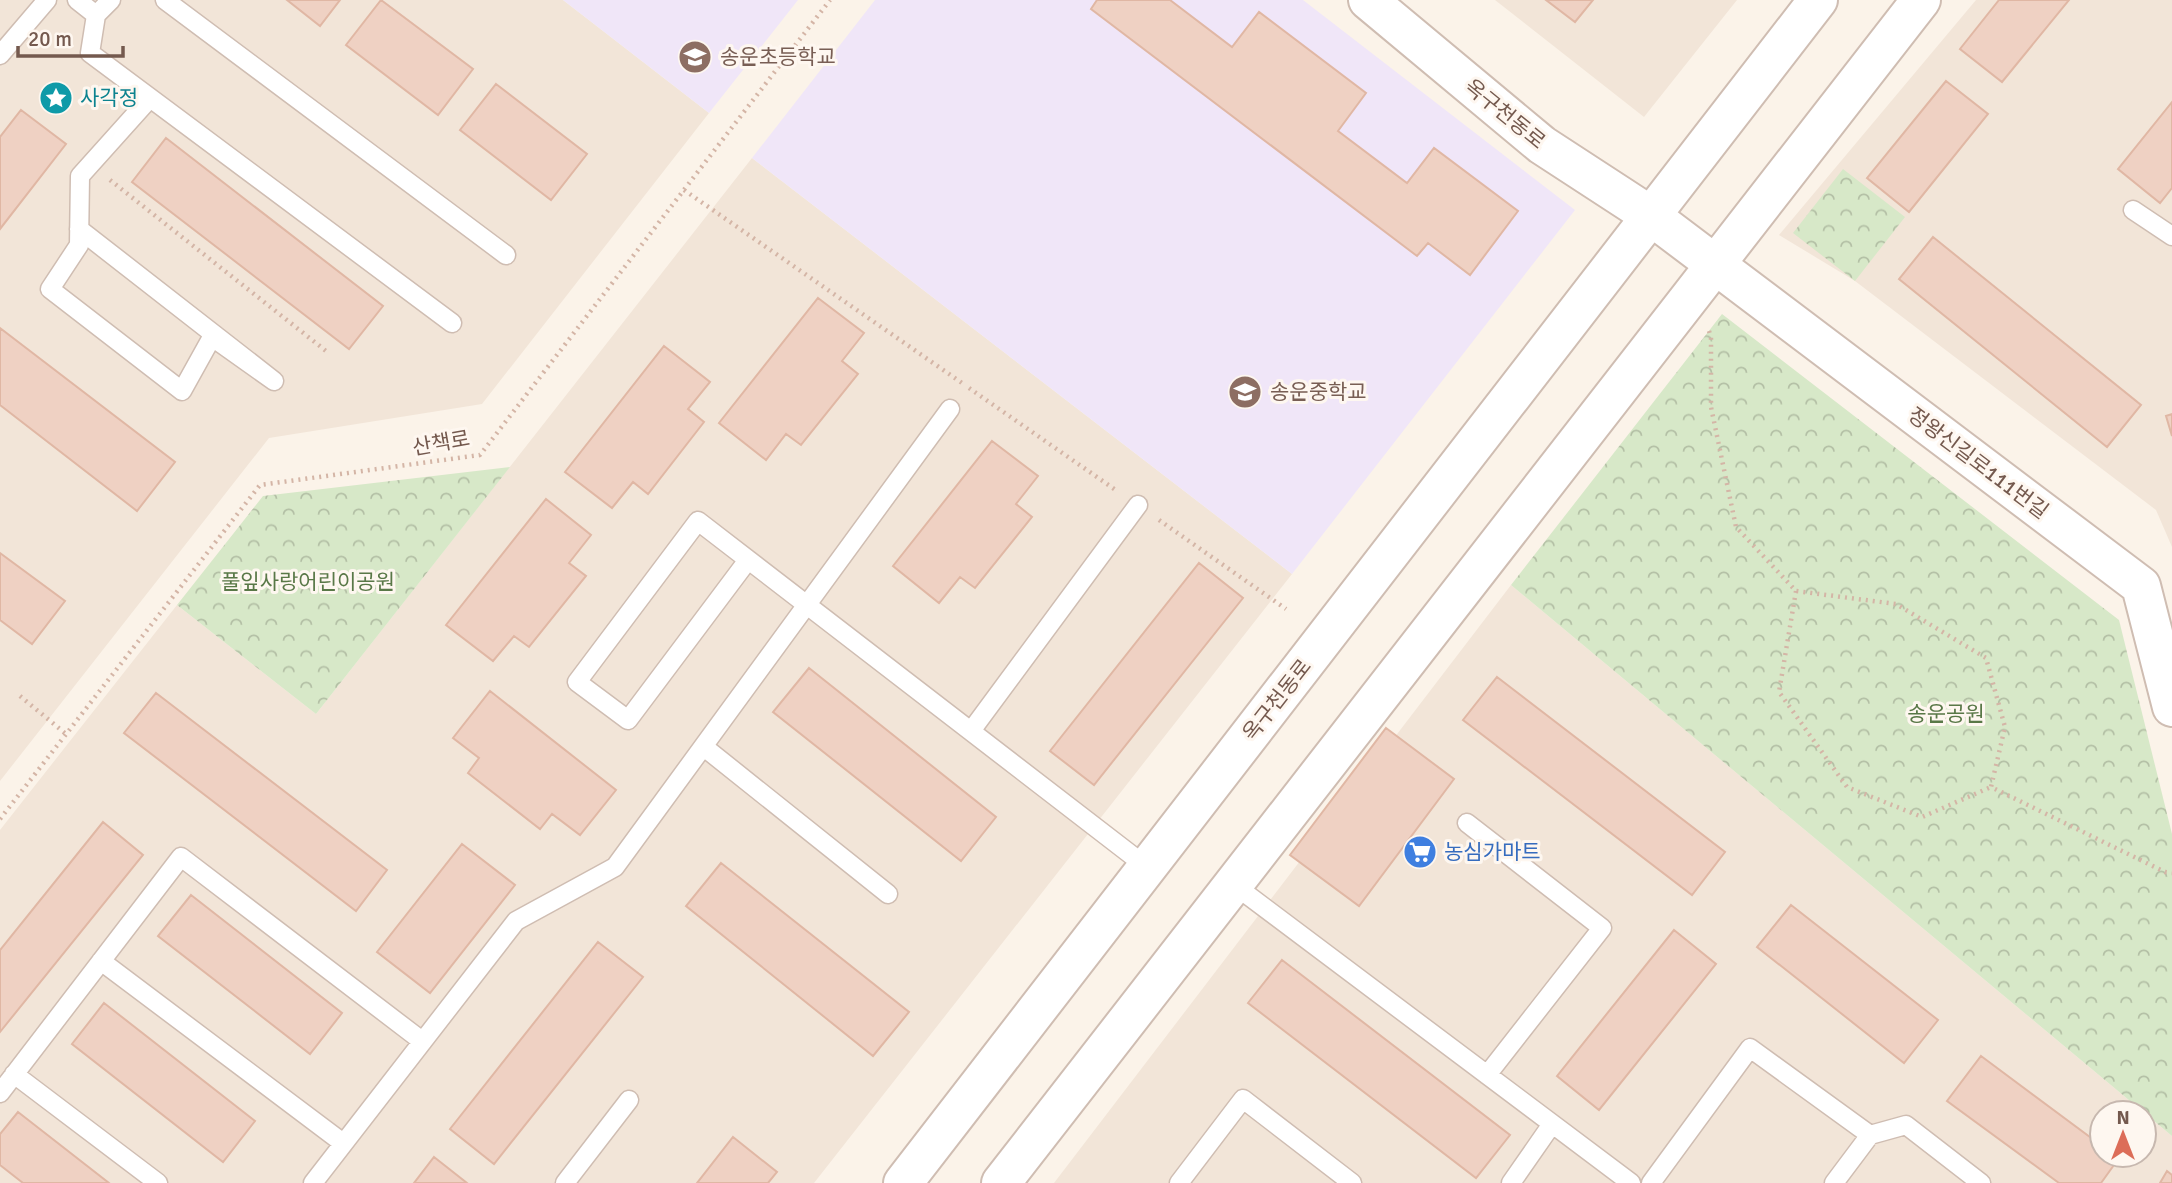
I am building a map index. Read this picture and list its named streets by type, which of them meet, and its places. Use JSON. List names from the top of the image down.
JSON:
{
  "streets": {
    "street": ["옥구천동로", "정왕신길로111번길"],
    "path": ["산책로"]
  },
  "crossings": [
    ["옥구천동로", "정왕신길로111번길"]
  ],
  "parks": ["풀잎사랑어린이공원", "송운공원"],
  "places": {
    "school or university": ["송운초등학교", "송운중학교"],
    "place": ["사각정"],
    "supermarket": ["농심가마트"]
  },
  "scale_bar": "20 m",
  "north": "top"
}
